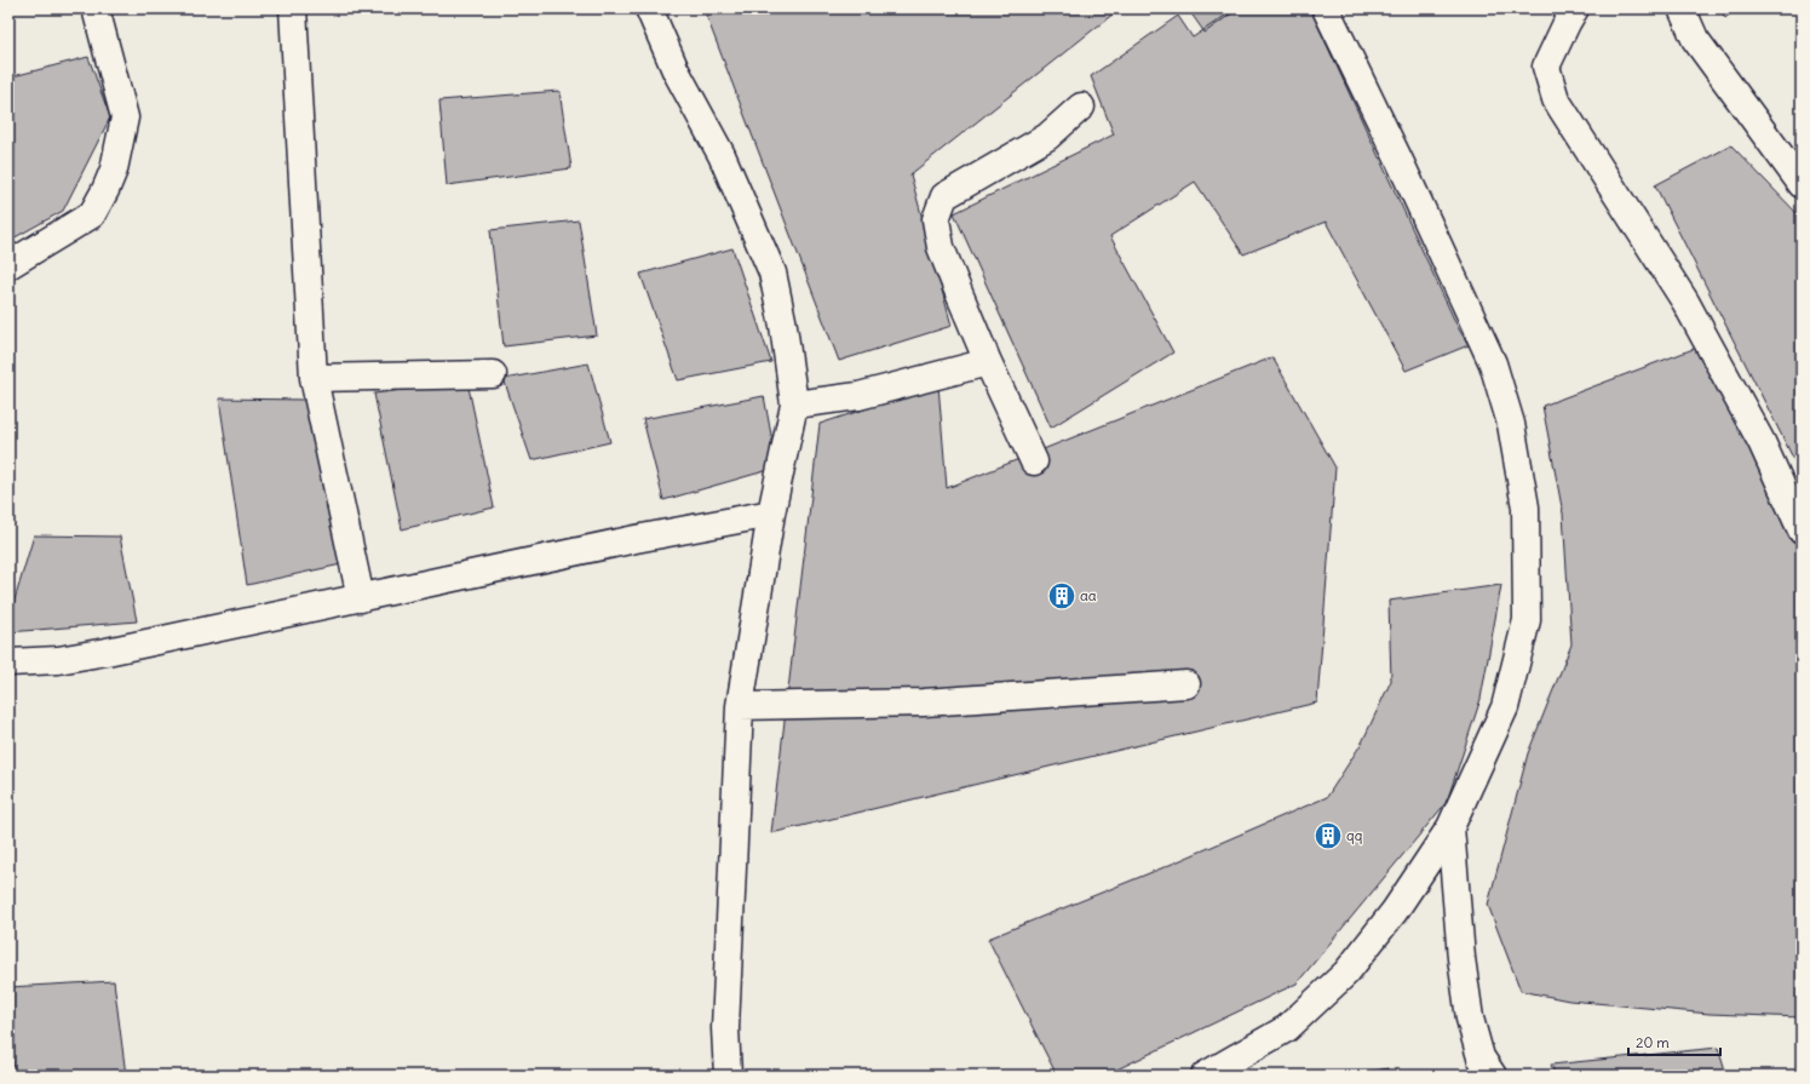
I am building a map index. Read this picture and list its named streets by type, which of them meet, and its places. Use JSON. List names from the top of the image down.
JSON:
{
  "places": {
    "building": ["aa", "qq"]
  },
  "scale_bar": "20 m"
}
